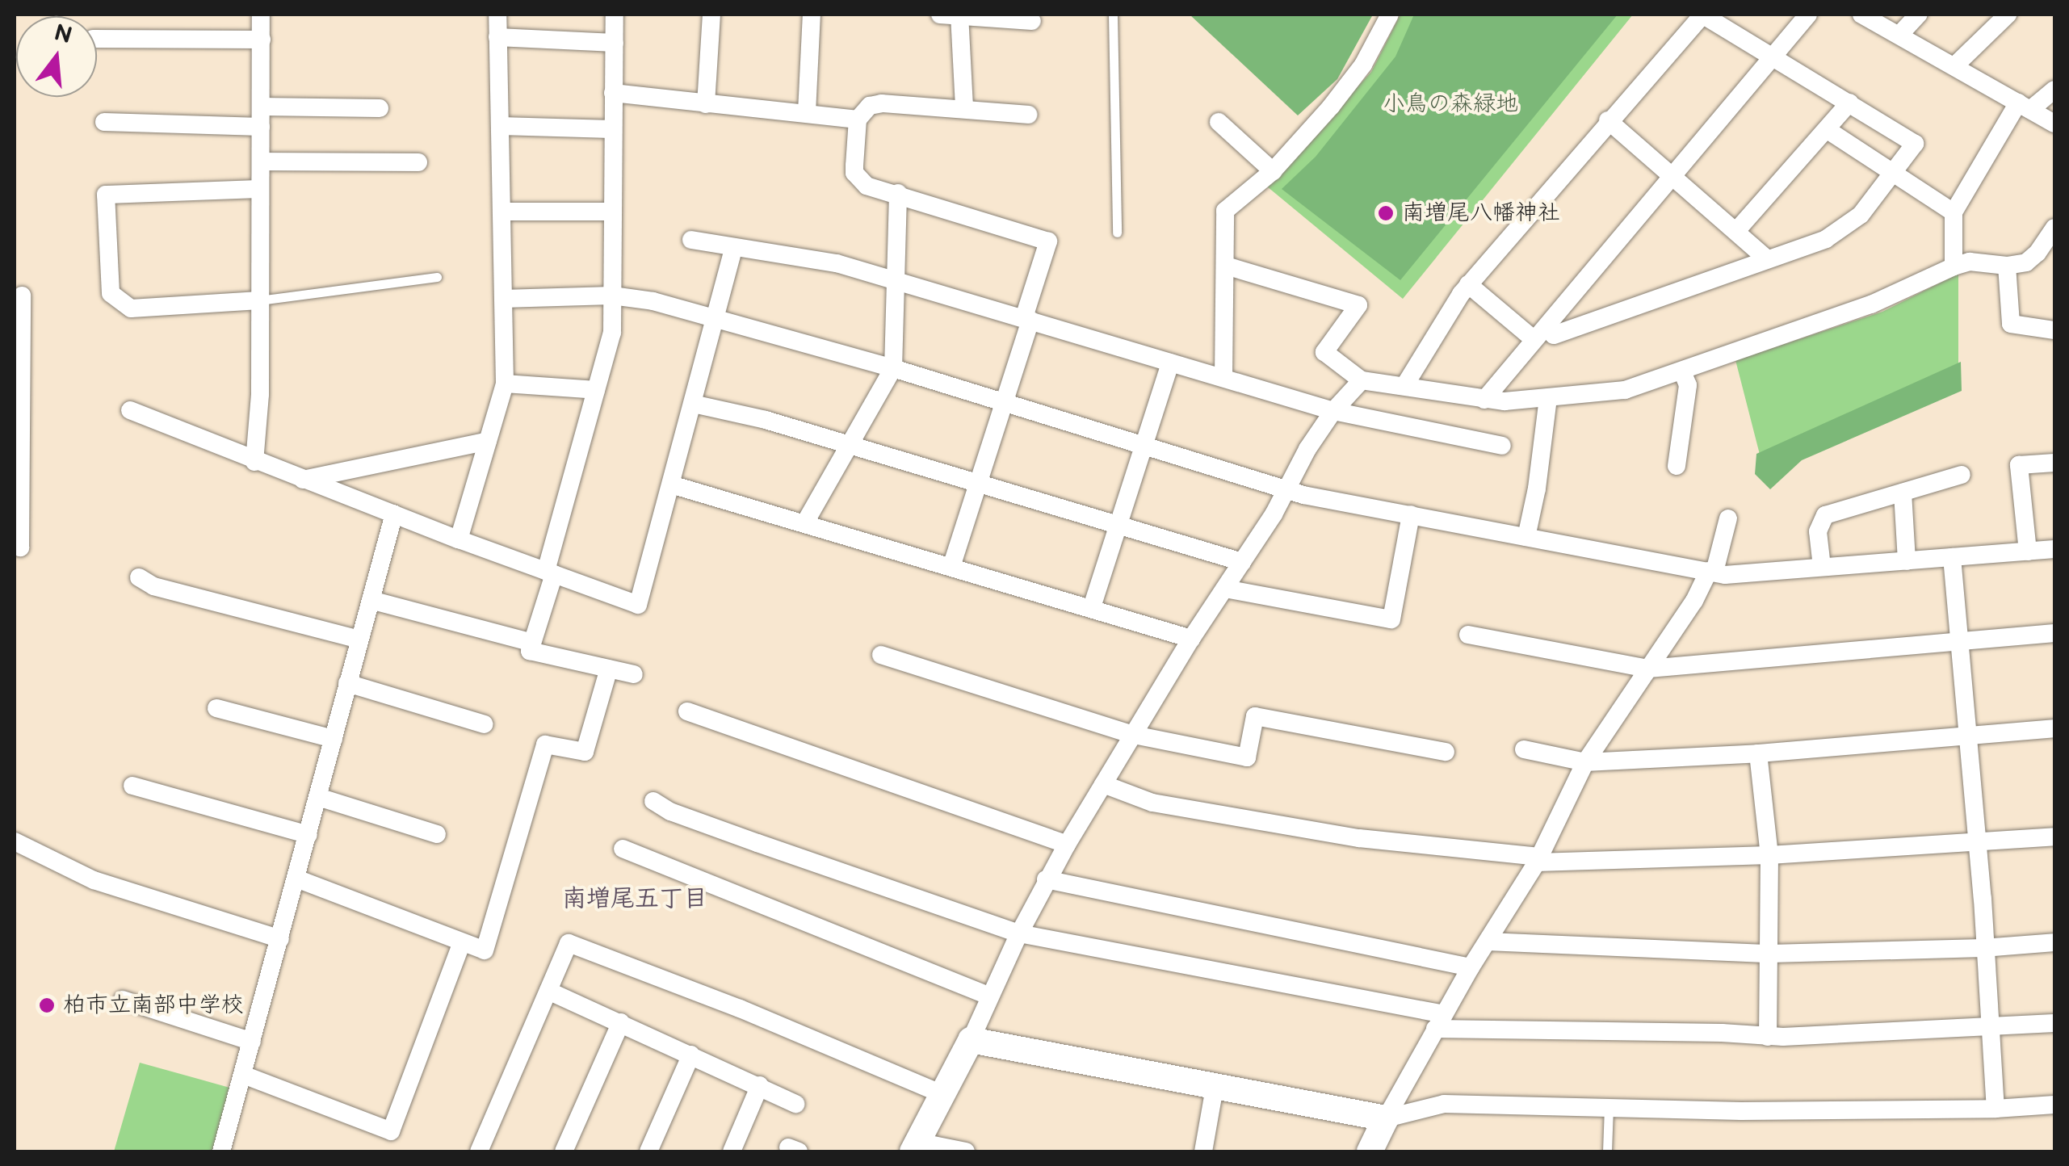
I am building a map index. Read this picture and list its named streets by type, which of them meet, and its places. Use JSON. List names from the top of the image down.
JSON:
{
  "districts": ["南増尾五丁目"],
  "parks": ["小鳥の森緑地"],
  "places": ["南増尾八幡神社", "柏市立南部中学校"],
  "north": "top"
}
